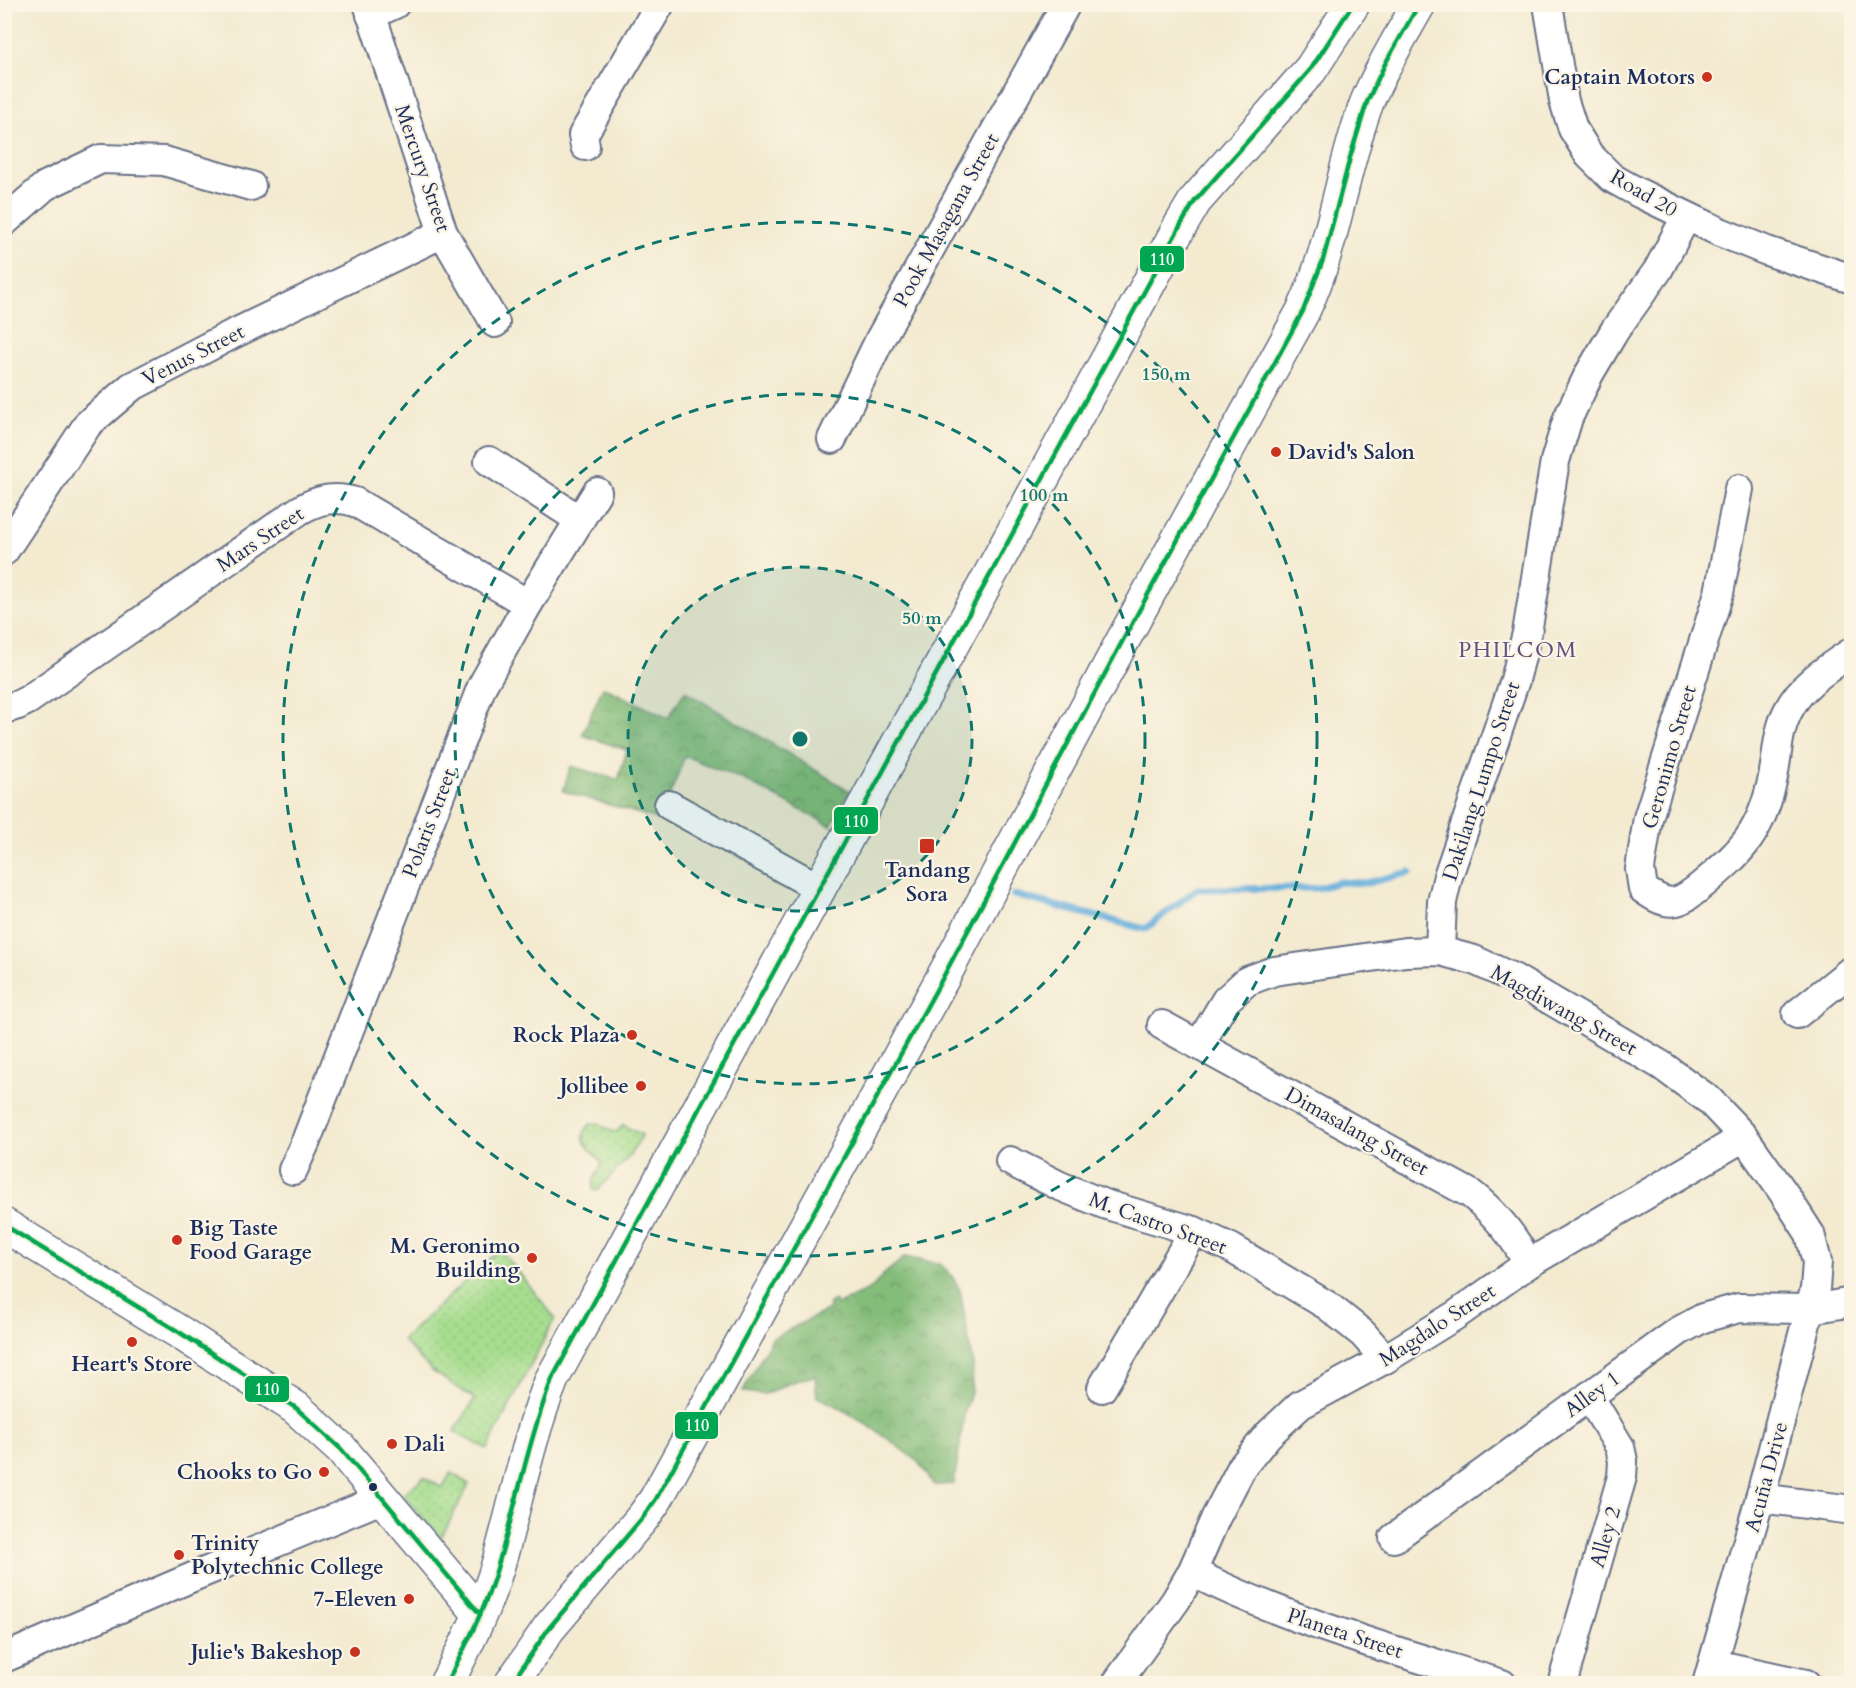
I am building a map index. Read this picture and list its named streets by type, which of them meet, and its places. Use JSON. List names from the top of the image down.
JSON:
{
  "streets": {
    "street": [
      "Mercury Street",
      "Road 20",
      "Pook Masagana Street",
      "Venus Street",
      "Mars Street",
      "Geronimo Street",
      "Dakilang Lumpo Street",
      "Polaris Street",
      "Magdiwang Street",
      "Dimasalang Street",
      "M. Castro Street",
      "Magdalo Street",
      "Alley 1",
      "Acuña Drive",
      "Alley 2",
      "Planeta Street"
    ]
  },
  "crossings": [
    ["Mercury Street", "Venus Street"],
    ["Road 20", "Dakilang Lumpo Street"],
    ["Mars Street", "Polaris Street"],
    ["Dakilang Lumpo Street", "Magdiwang Street"],
    ["Magdiwang Street", "Dimasalang Street"],
    ["Magdiwang Street", "Magdalo Street"],
    ["Magdiwang Street", "Alley 1"],
    ["Magdiwang Street", "Acuña Drive"],
    ["Dimasalang Street", "Magdalo Street"],
    ["M. Castro Street", "Magdalo Street"],
    ["Magdalo Street", "Planeta Street"],
    ["Alley 1", "Acuña Drive"],
    ["Alley 1", "Alley 2"]
  ],
  "districts": ["PHILCOM"],
  "places": {
    "other": [
      "Captain Motors",
      "David's Salon",
      "Rock Plaza",
      "Jollibee",
      "Big Taste Food Garage",
      "M. Geronimo Building",
      "Heart's Store",
      "Dali",
      "Chooks to Go",
      "Trinity Polytechnic College",
      "7-Eleven",
      "Julie's Bakeshop"
    ],
    "transit": ["Tandang Sora"]
  },
  "lines": ["transit line 110"],
  "rings": ["150 m", "100 m", "50 m"]
}
